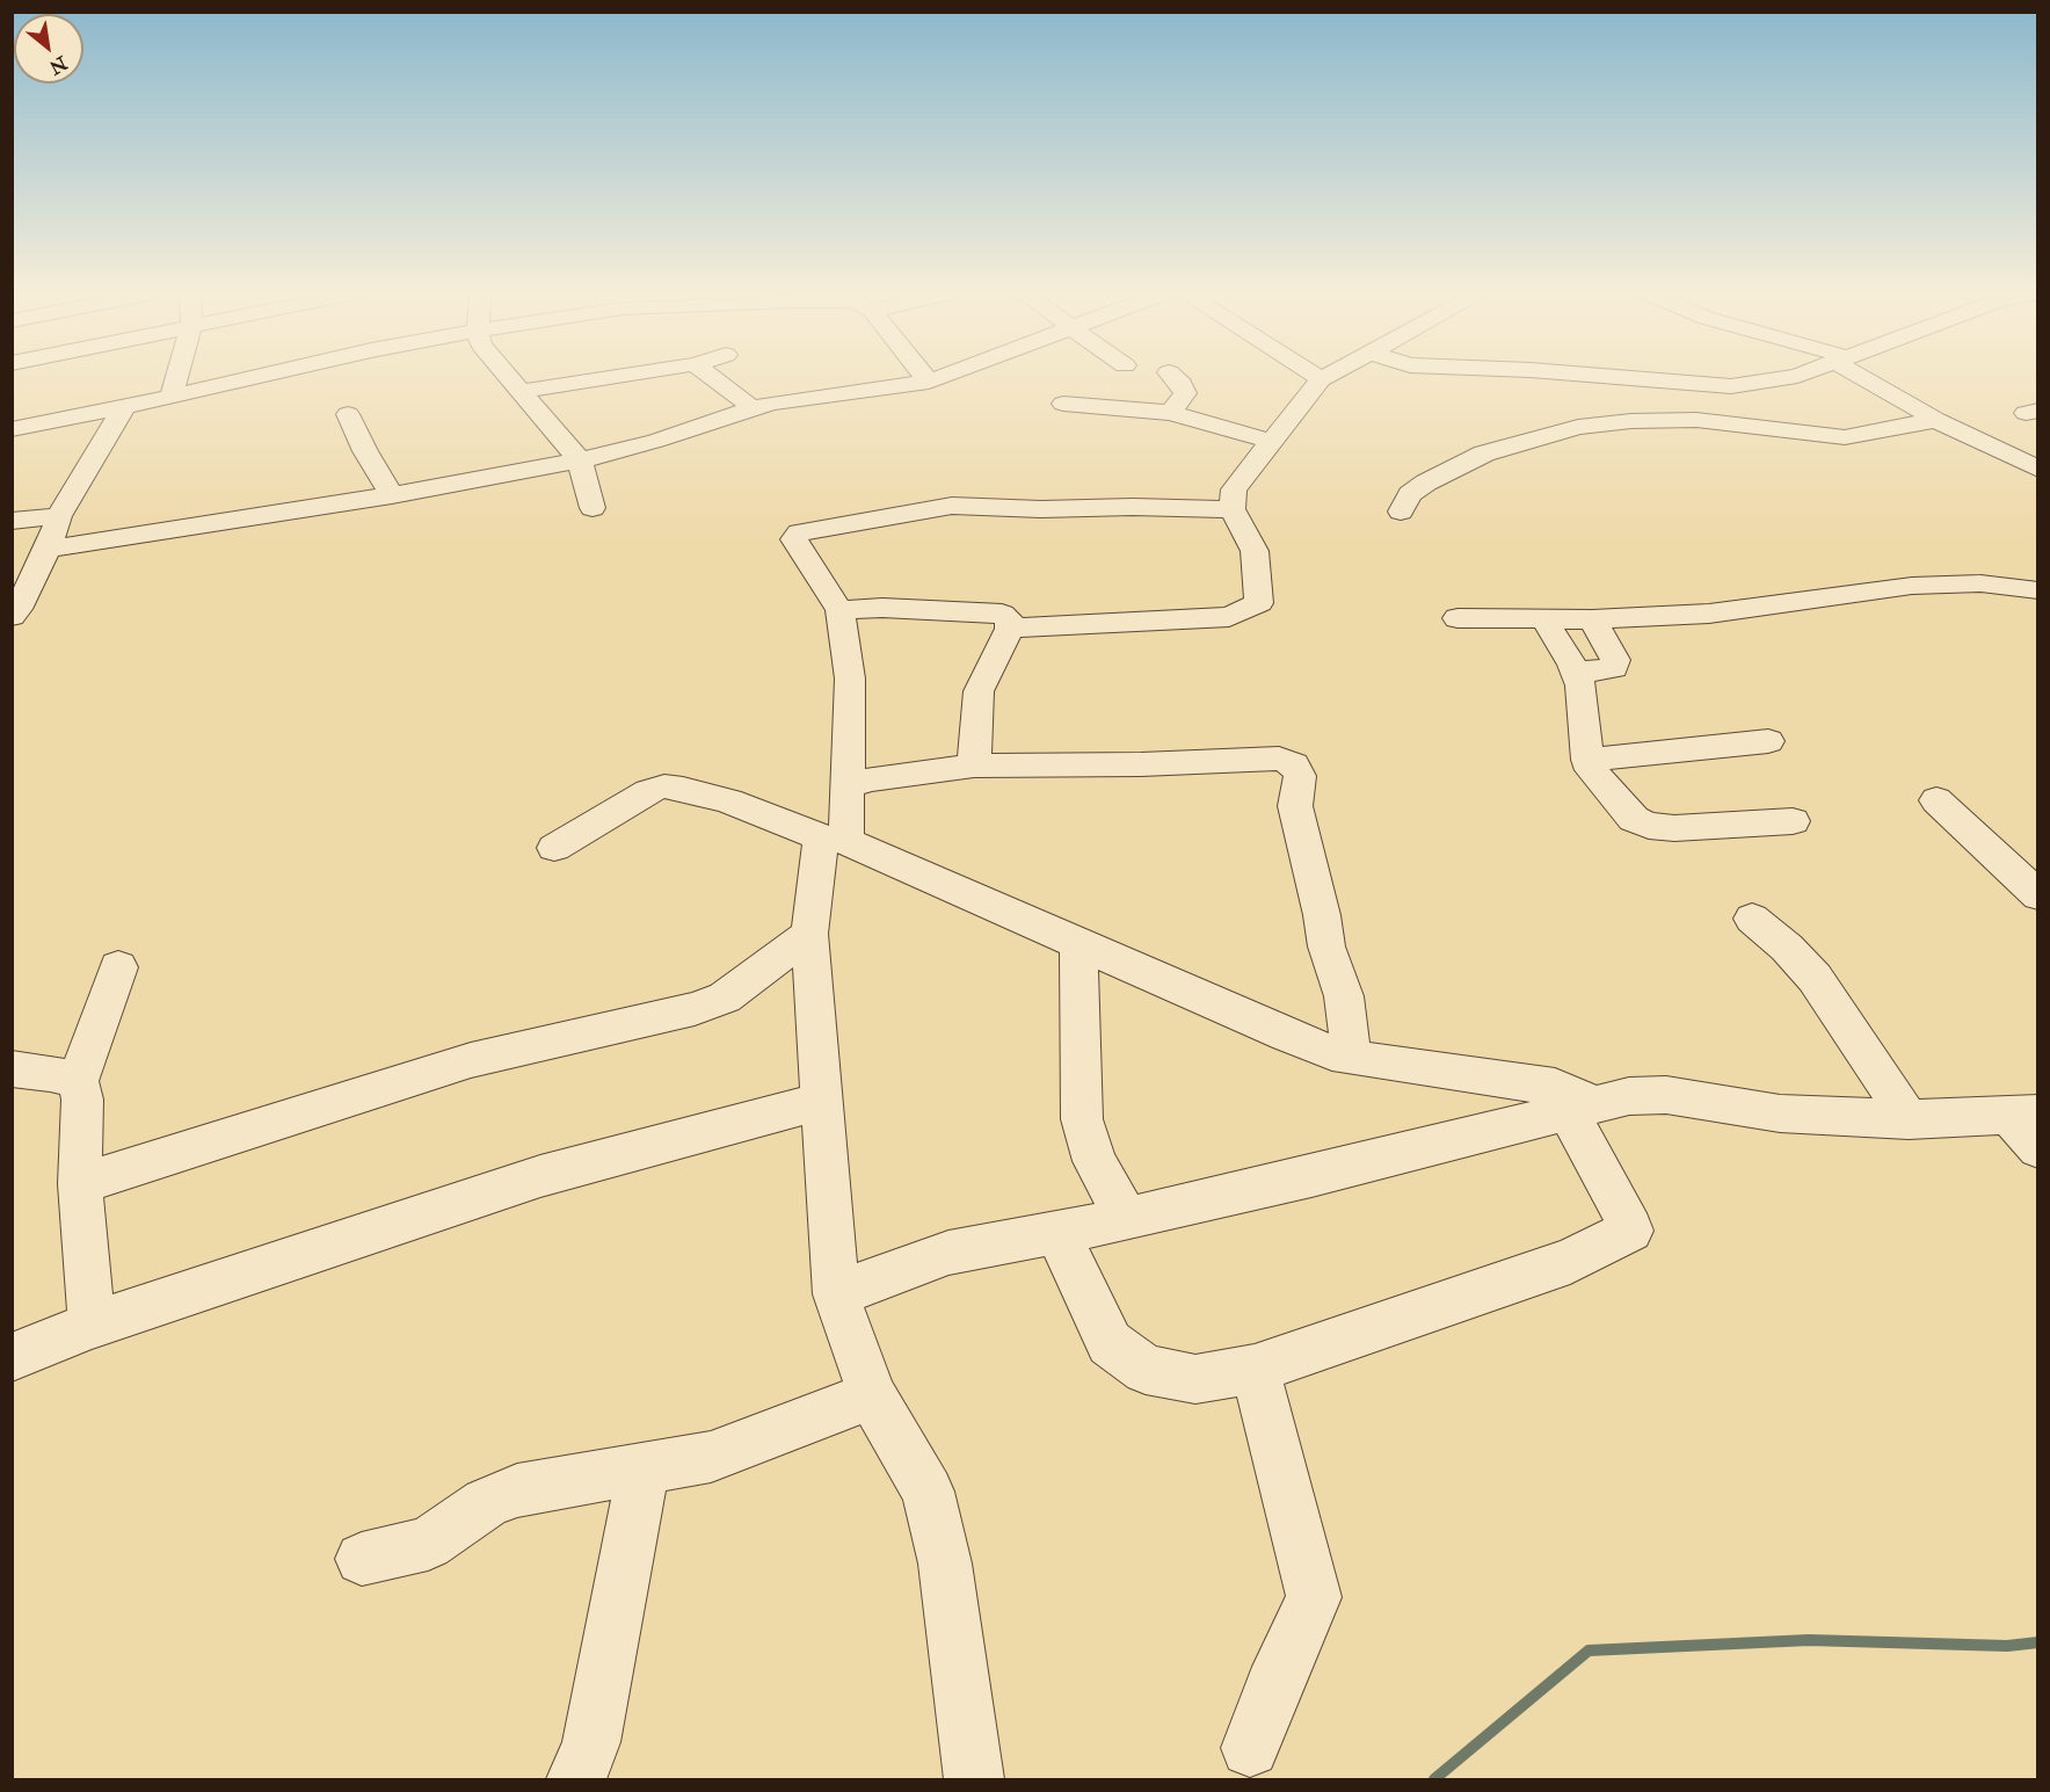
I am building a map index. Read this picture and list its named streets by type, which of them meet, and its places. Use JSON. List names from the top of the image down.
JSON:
{
  "north": "bottom right"
}
